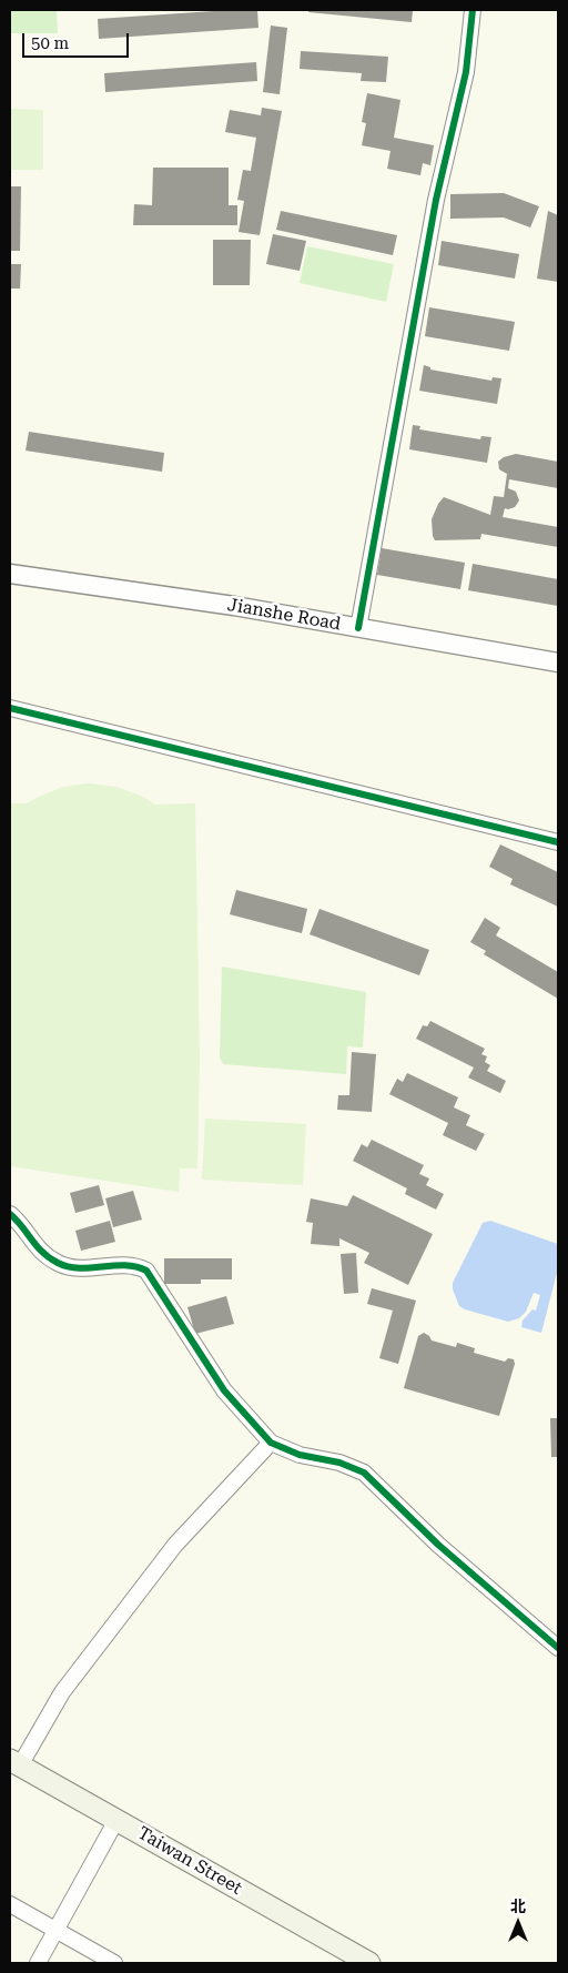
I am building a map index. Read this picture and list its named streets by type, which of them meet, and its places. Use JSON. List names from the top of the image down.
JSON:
{
  "streets": {
    "main road": ["Taiwan Street"],
    "street": ["Jianshe Road"]
  },
  "scale_bar": "50 m",
  "north": "top"
}
